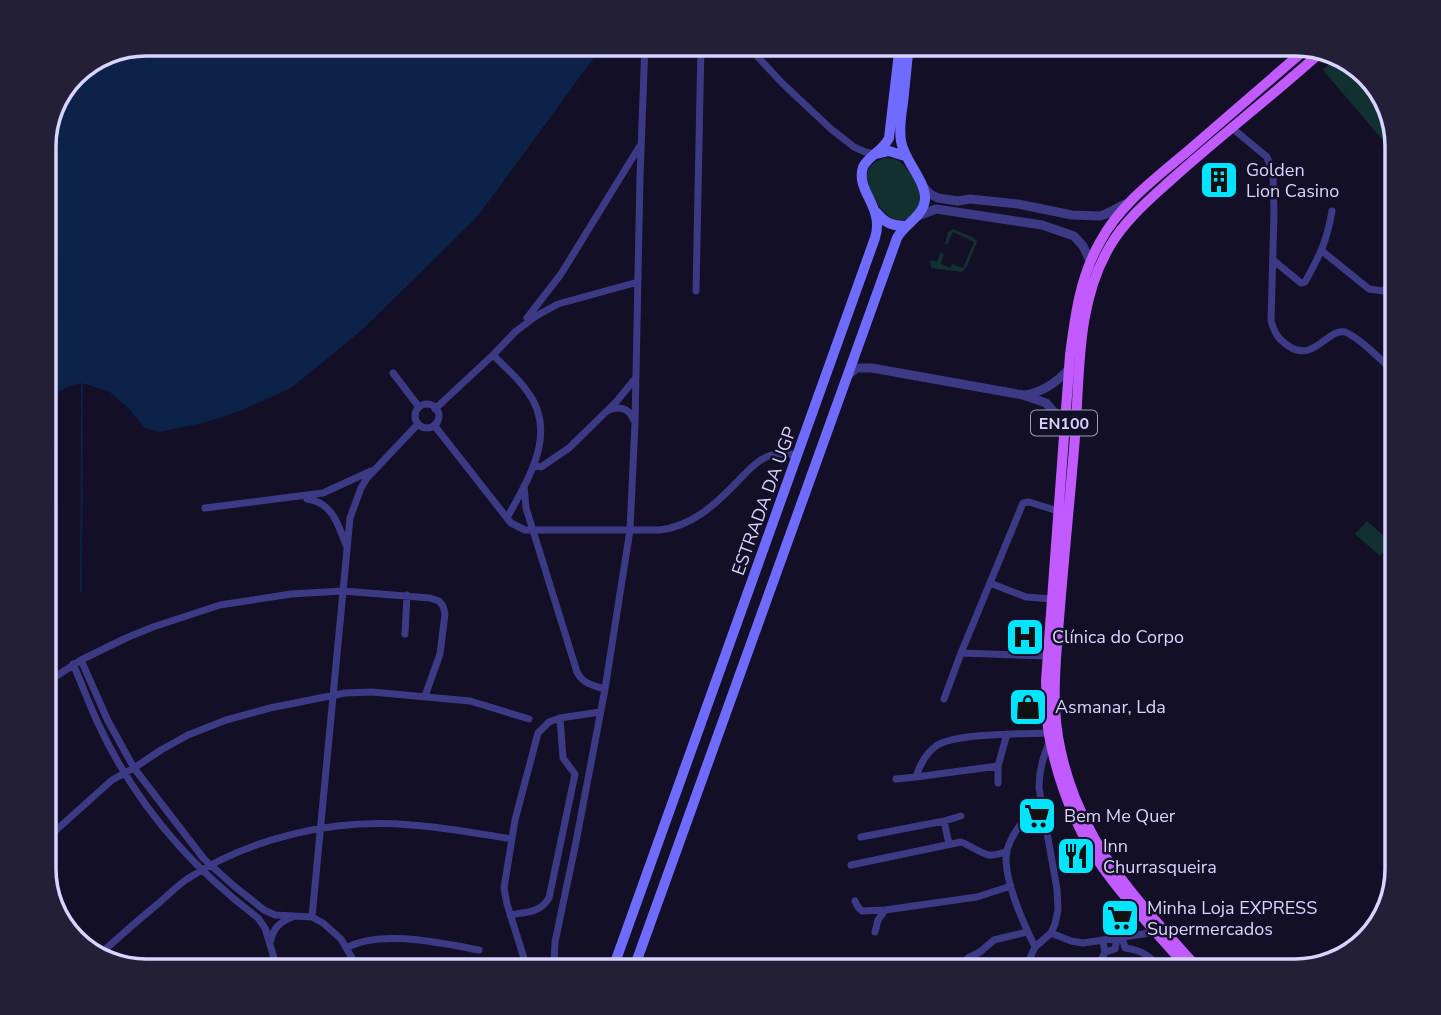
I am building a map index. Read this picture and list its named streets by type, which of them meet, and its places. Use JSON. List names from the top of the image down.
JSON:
{
  "streets": {
    "main road": ["EN100", "ESTRADA DA UGP"]
  },
  "places": {
    "building": ["Golden Lion Casino"],
    "hospital": ["Clínica do Corpo"],
    "shop": ["Asmanar, Lda"],
    "supermarket": ["Bem Me Quer", "Minha Loja EXPRESS Supermercados"],
    "restaurant": ["Inn Churrasqueira"]
  }
}
